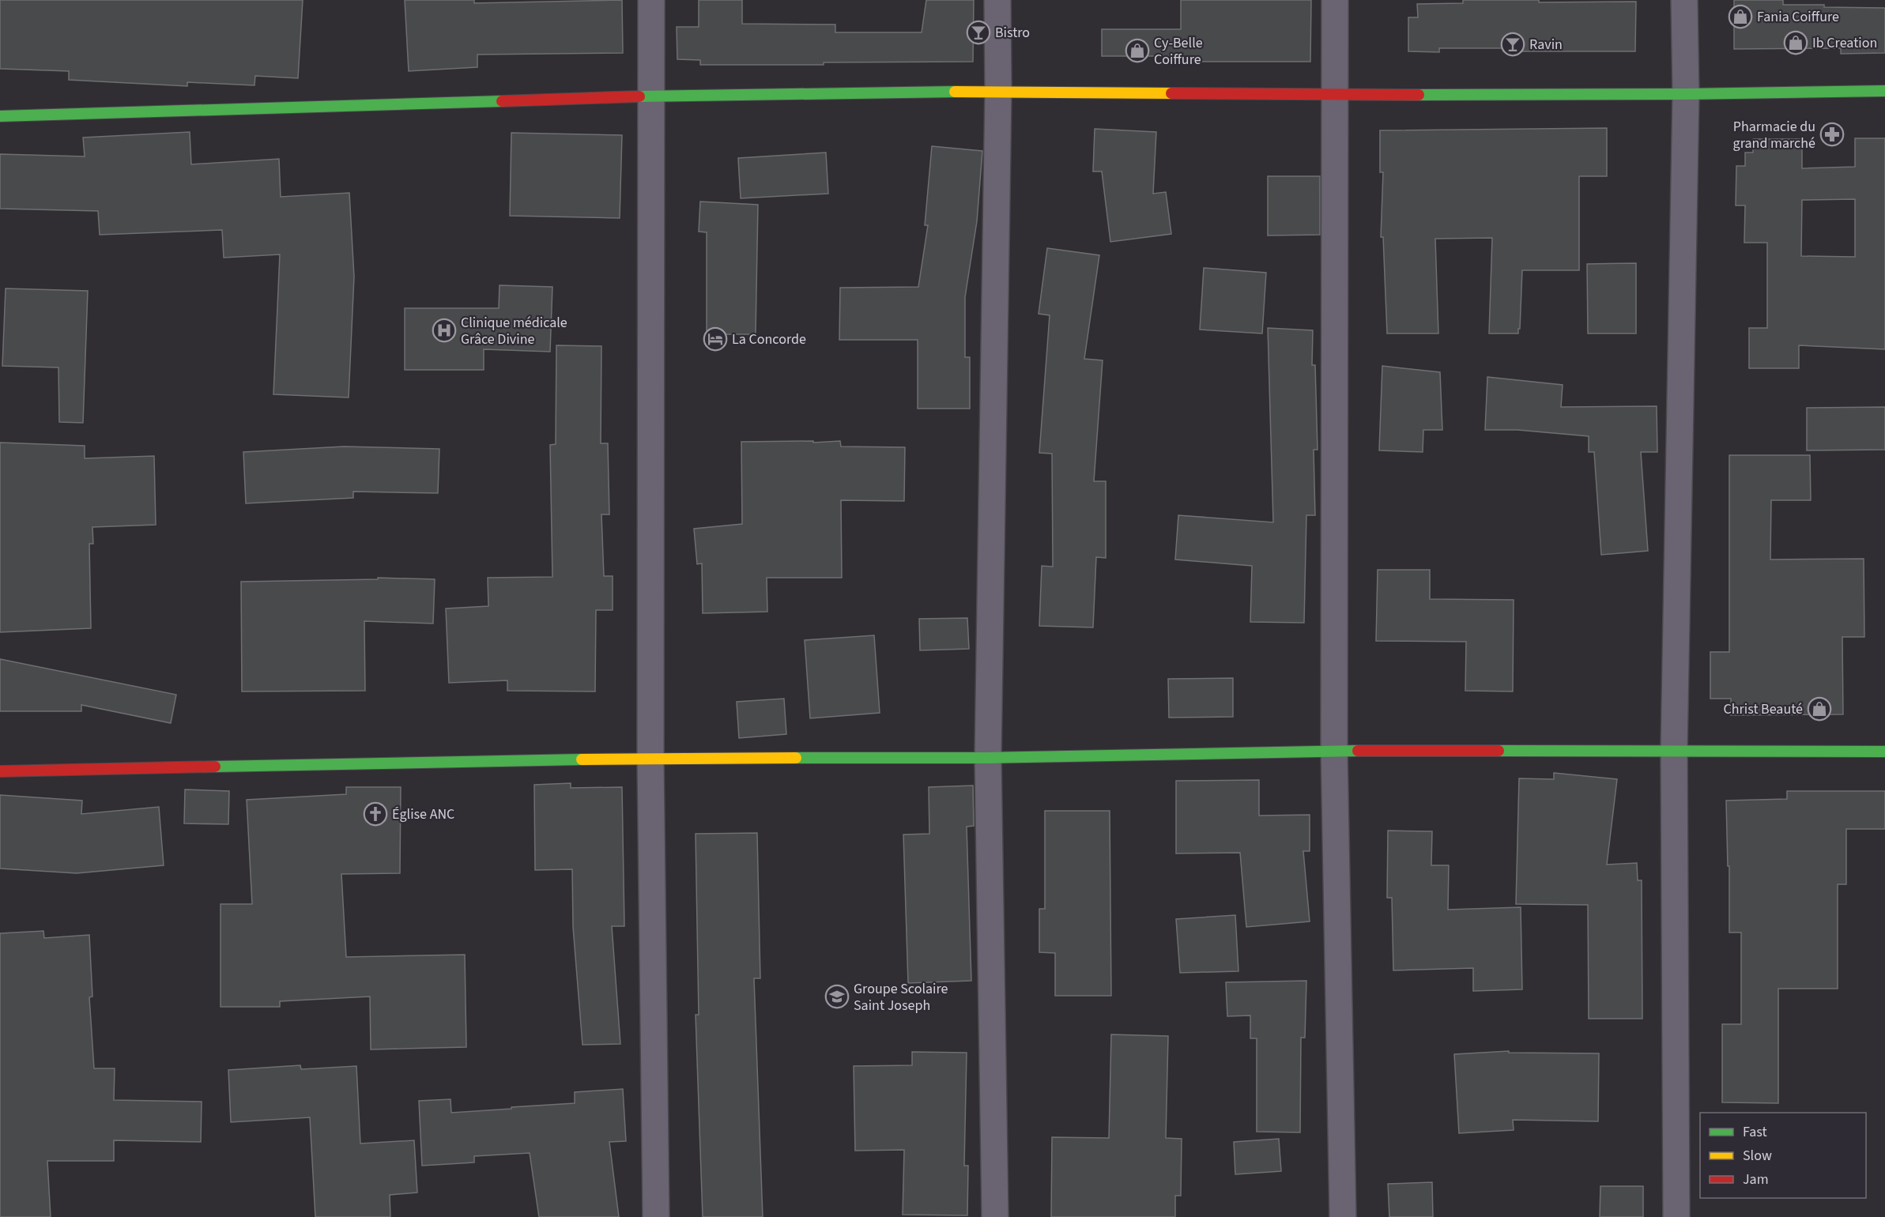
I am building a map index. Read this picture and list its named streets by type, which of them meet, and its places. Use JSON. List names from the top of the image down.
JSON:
{
  "places": {
    "shop": [
      "Fania Coiffure",
      "Ib Creation",
      "Cy-Belle Coiffure",
      "Christ Beauté"
    ],
    "bar": ["Bistro", "Ravin"],
    "pharmacy": ["Pharmacie du grand marché"],
    "hospital": ["Clinique médicale Grâce Divine"],
    "hotel": ["La Concorde"],
    "church": ["Église ANC"],
    "school or university": ["Groupe Scolaire Saint Joseph"]
  },
  "legend": ["Fast", "Slow", "Jam"]
}
